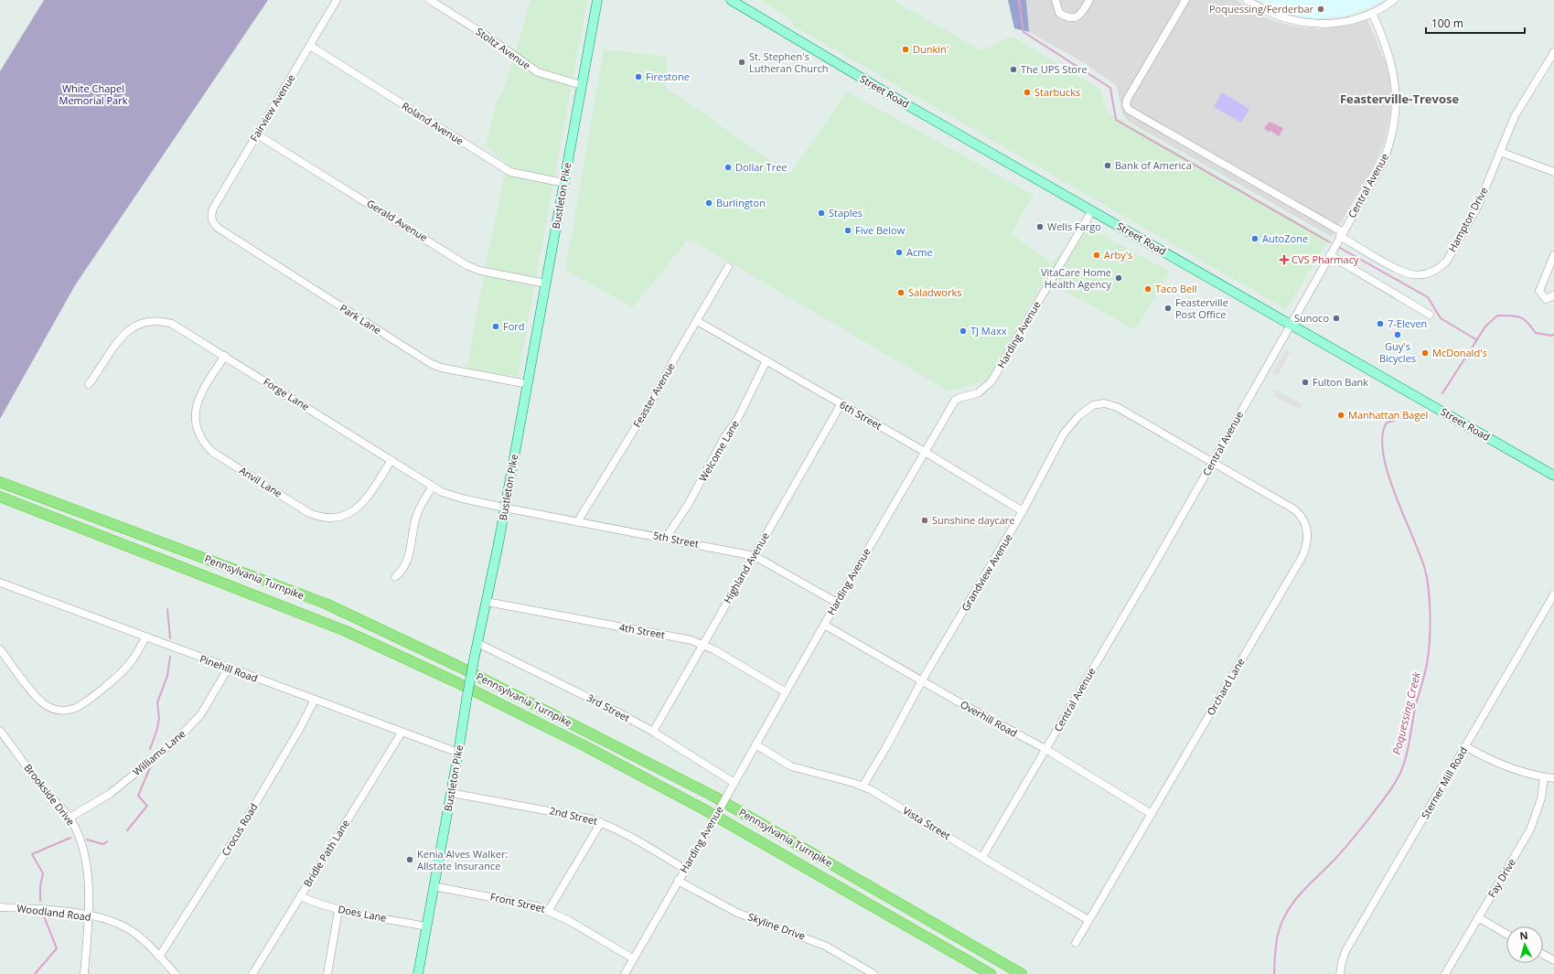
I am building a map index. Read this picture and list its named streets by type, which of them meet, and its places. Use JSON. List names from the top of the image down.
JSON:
{
  "streets": {
    "highway": ["Pennsylvania Turnpike"],
    "main road": ["Street Road", "Bustleton Pike"],
    "street": [
      "Stoltz Avenue",
      "Fairview Avenue",
      "Roland Avenue",
      "Central Avenue",
      "Hampton Drive",
      "Gerald Avenue",
      "Park Lane",
      "Harding Avenue",
      "Forge Lane",
      "Feaster Avenue",
      "6th Street",
      "Welcome Lane",
      "Anvil Lane",
      "5th Street",
      "Highland Avenue",
      "Grandview Avenue",
      "4th Street",
      "Pinehill Road",
      "Orchard Lane",
      "3rd Street",
      "Overhill Road",
      "Williams Lane",
      "Sterner Mill Road",
      "Brookside Drive",
      "2nd Street",
      "Vista Street",
      "Crocus Road",
      "Bridle Path Lane",
      "Fay Drive",
      "Front Street",
      "Woodland Road",
      "Does Lane",
      "Skyline Drive"
    ]
  },
  "crossings": [
    ["Stoltz Avenue", "Bustleton Pike"],
    ["Street Road", "Central Avenue"],
    ["Street Road", "Harding Avenue"],
    ["Fairview Avenue", "Roland Avenue"],
    ["Fairview Avenue", "Gerald Avenue"],
    ["Fairview Avenue", "Park Lane"],
    ["Roland Avenue", "Bustleton Pike"],
    ["Central Avenue", "Hampton Drive"],
    ["Central Avenue", "Grandview Avenue"],
    ["Central Avenue", "Orchard Lane"],
    ["Central Avenue", "Overhill Road"],
    ["Central Avenue", "Vista Street"],
    ["Bustleton Pike", "Gerald Avenue"],
    ["Bustleton Pike", "Park Lane"],
    ["Bustleton Pike", "Forge Lane"],
    ["Bustleton Pike", "5th Street"],
    ["Bustleton Pike", "4th Street"],
    ["Bustleton Pike", "Pinehill Road"],
    ["Bustleton Pike", "3rd Street"],
    ["Bustleton Pike", "2nd Street"],
    ["Bustleton Pike", "Front Street"],
    ["Bustleton Pike", "Does Lane"],
    ["Harding Avenue", "6th Street"],
    ["Harding Avenue", "5th Street"],
    ["Harding Avenue", "4th Street"],
    ["Harding Avenue", "3rd Street"],
    ["Harding Avenue", "Overhill Road"],
    ["Harding Avenue", "2nd Street"],
    ["Harding Avenue", "Vista Street"],
    ["Harding Avenue", "Front Street"],
    ["Harding Avenue", "Skyline Drive"],
    ["Forge Lane", "Anvil Lane"],
    ["Forge Lane", "5th Street"],
    ["Feaster Avenue", "6th Street"],
    ["Feaster Avenue", "5th Street"],
    ["6th Street", "Welcome Lane"],
    ["6th Street", "Highland Avenue"],
    ["6th Street", "Grandview Avenue"],
    ["Welcome Lane", "5th Street"],
    ["5th Street", "Highland Avenue"],
    ["Highland Avenue", "4th Street"],
    ["Highland Avenue", "3rd Street"],
    ["Grandview Avenue", "Orchard Lane"],
    ["Grandview Avenue", "Overhill Road"],
    ["Grandview Avenue", "Vista Street"],
    ["Pinehill Road", "Williams Lane"],
    ["Pinehill Road", "Crocus Road"],
    ["Pinehill Road", "Bridle Path Lane"],
    ["Orchard Lane", "Overhill Road"],
    ["Orchard Lane", "Vista Street"],
    ["Williams Lane", "Brookside Drive"],
    ["Brookside Drive", "Woodland Road"],
    ["Crocus Road", "Woodland Road"],
    ["Bridle Path Lane", "Does Lane"]
  ],
  "districts": ["Feasterville-Trevose"],
  "water": ["Poquessing Creek"],
  "parks": ["White Chapel Memorial Park"],
  "places": {
    "other": [
      "Poquessing/Ferderbar",
      "Dunkin'",
      "St. Stephen's Lutheran Church",
      "The UPS Store",
      "Firestone",
      "Starbucks",
      "Bank of America",
      "Dollar Tree",
      "Burlington",
      "Staples",
      "Wells Fargo",
      "Five Below",
      "AutoZone",
      "Acme",
      "Arby's",
      "VitaCare Home Health Agency",
      "Taco Bell",
      "Saladworks",
      "Feasterville Post Office",
      "Sunoco",
      "7-Eleven",
      "Ford",
      "TJ Maxx",
      "Guy's Bicycles",
      "McDonald's",
      "Fulton Bank",
      "Manhattan Bagel",
      "Sunshine daycare",
      "Kenia Alves Walker: Allstate Insurance"
    ],
    "health": ["CVS Pharmacy"]
  },
  "scale_bar": "100 m",
  "north": "top"
}
